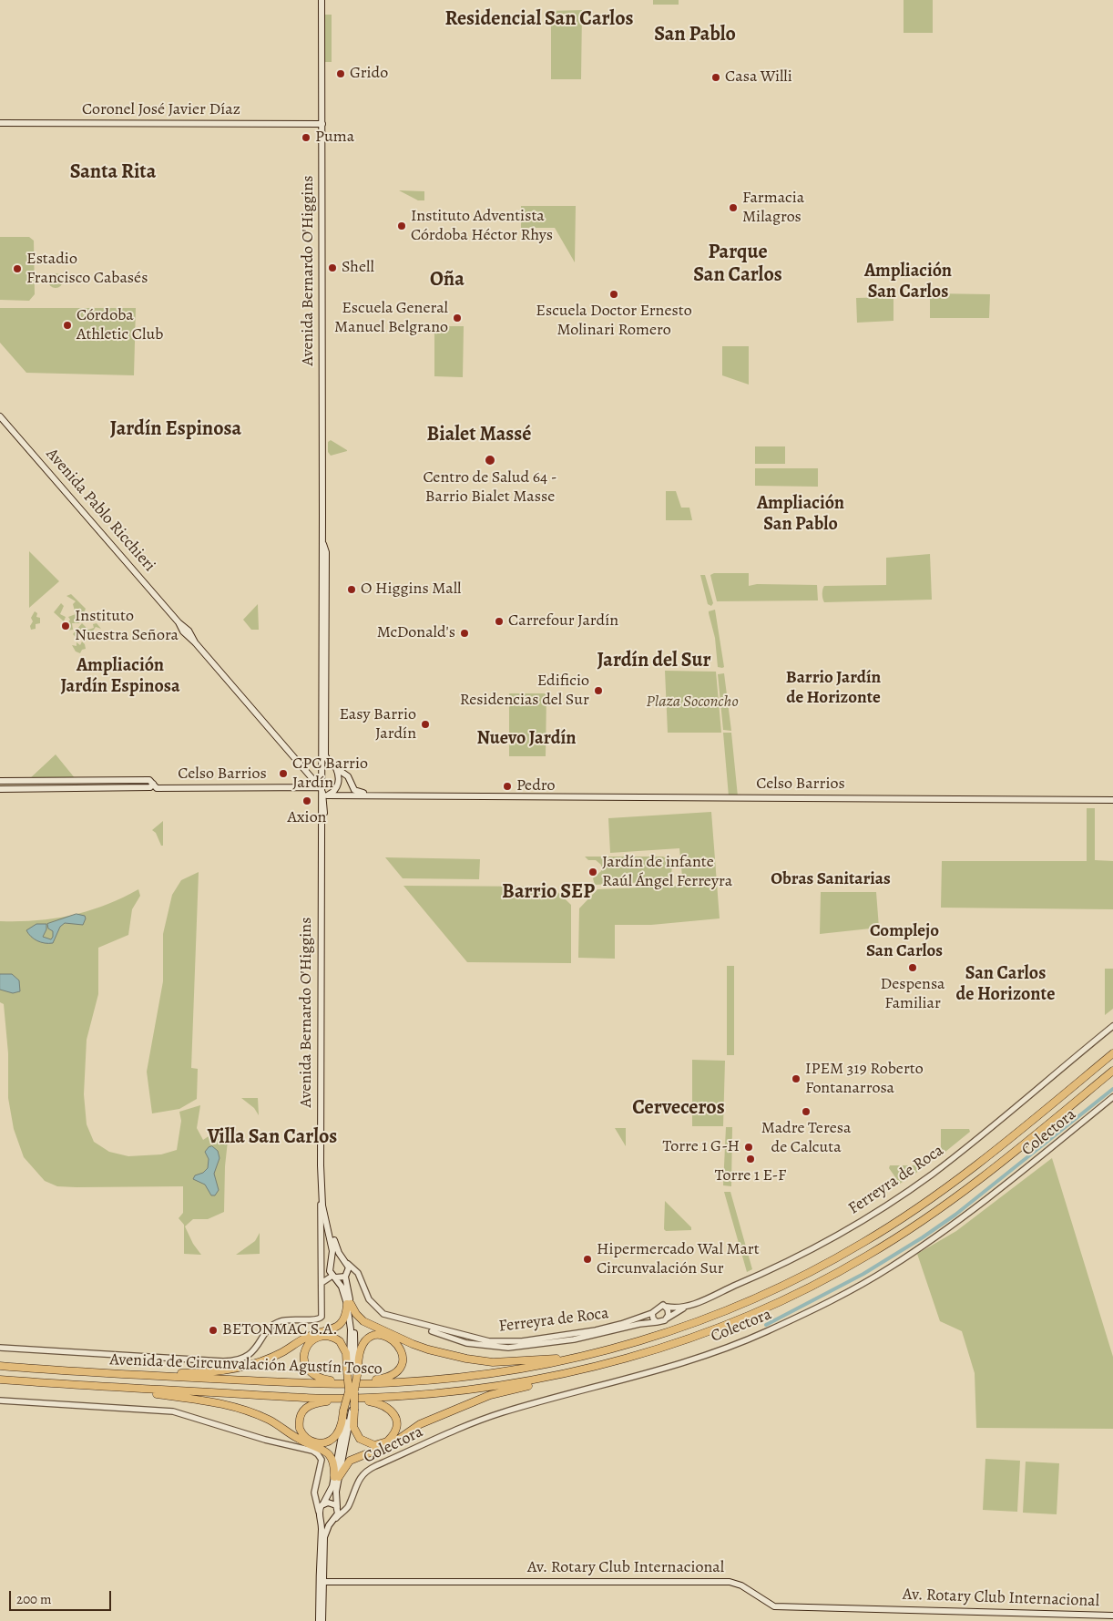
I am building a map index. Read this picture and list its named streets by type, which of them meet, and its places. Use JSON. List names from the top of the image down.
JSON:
{
  "streets": {
    "highway": ["Avenida de Circunvalación Agustín Tosco"],
    "main road": [
      "Coronel José Javier Díaz",
      "Avenida Bernardo O'Higgins",
      "Avenida Pablo Ricchieri",
      "Celso Barrios",
      "Av. Rotary Club Internacional"
    ],
    "street": ["Colectora", "Ferreyra de Roca"]
  },
  "crossings": [
    ["Coronel José Javier Díaz", "Avenida Bernardo O'Higgins"],
    ["Avenida Bernardo O'Higgins", "Avenida Pablo Ricchieri"],
    ["Avenida Bernardo O'Higgins", "Celso Barrios"],
    ["Avenida Bernardo O'Higgins", "Ferreyra de Roca"],
    ["Avenida Pablo Ricchieri", "Celso Barrios"]
  ],
  "districts": [
    "Residencial San Carlos",
    "San Pablo",
    "Santa Rita",
    "Parque San Carlos",
    "Ampliación San Carlos",
    "Oña",
    "Jardín Espinosa",
    "Bialet Massé",
    "Ampliación San Pablo",
    "Jardín del Sur",
    "Ampliación Jardín Espinosa",
    "Barrio Jardín de Horizonte",
    "Nuevo Jardín",
    "Obras Sanitarias",
    "Barrio SEP",
    "Complejo San Carlos",
    "San Carlos de Horizonte",
    "Cerveceros",
    "Villa San Carlos"
  ],
  "parks": ["Plaza Soconcho"],
  "places": [
    "Grido",
    "Casa Willi",
    "Puma",
    "Farmacia Milagros",
    "Instituto Adventista Córdoba Héctor Rhys",
    "Shell",
    "Estadio Francisco Cabasés",
    "Escuela Doctor Ernesto Molinari Romero",
    "Escuela General Manuel Belgrano",
    "Córdoba Athletic Club",
    "Centro de Salud 64 - Barrio Bialet Masse",
    "O Higgins Mall",
    "Carrefour Jardín",
    "Instituto Nuestra Señora",
    "McDonald's",
    "Edificio Residencias del Sur",
    "Easy Barrio Jardín",
    "CPC Barrio Jardín",
    "Pedro",
    "Axion",
    "Jardín de infante Raúl Ángel Ferreyra",
    "Despensa Familiar",
    "IPEM 319 Roberto Fontanarrosa",
    "Madre Teresa de Calcuta",
    "Torre 1 G-H",
    "Torre 1 E-F",
    "Hipermercado Wal Mart Circunvalación Sur",
    "BETONMAC S.A."
  ],
  "scale_bar": "200 m"
}
